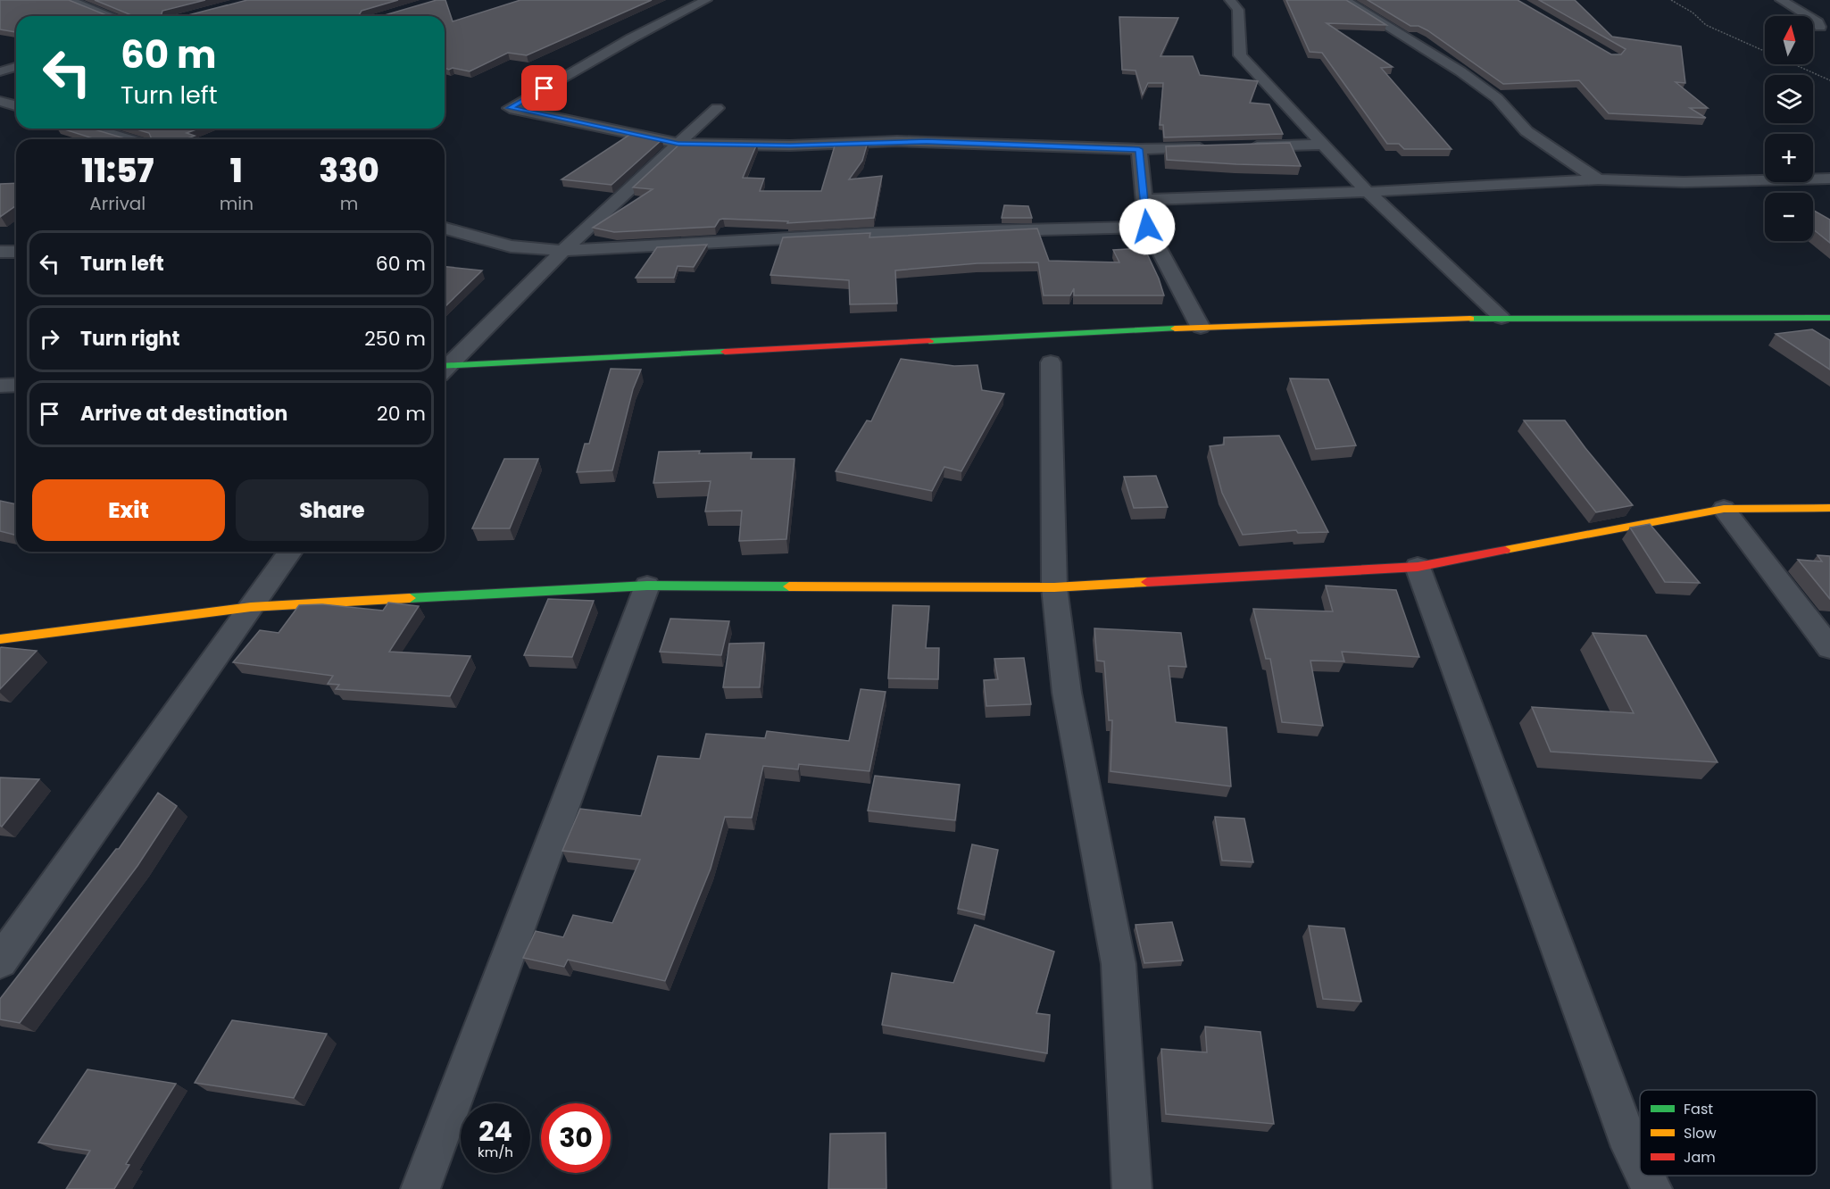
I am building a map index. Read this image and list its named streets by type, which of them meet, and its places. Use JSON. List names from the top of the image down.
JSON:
{
  "legend": ["Fast", "Slow", "Jam"],
  "north": "top",
  "page": {
    "map_buttons": ["+", "−"],
    "turn": ["60 m", "Turn left"],
    "eta": [
      "11:57",
      "Arrival",
      "1",
      "min",
      "330",
      "m"
    ],
    "list": [
      {
        "name": "Turn left",
        "value": "60 m"
      },
      {
        "name": "Turn right",
        "value": "250 m"
      },
      {
        "name": "Arrive at destination",
        "value": "20 m"
      }
    ],
    "buttons": ["Exit", "Share"],
    "speed": "24 km/h",
    "limit": "30"
  }
}
